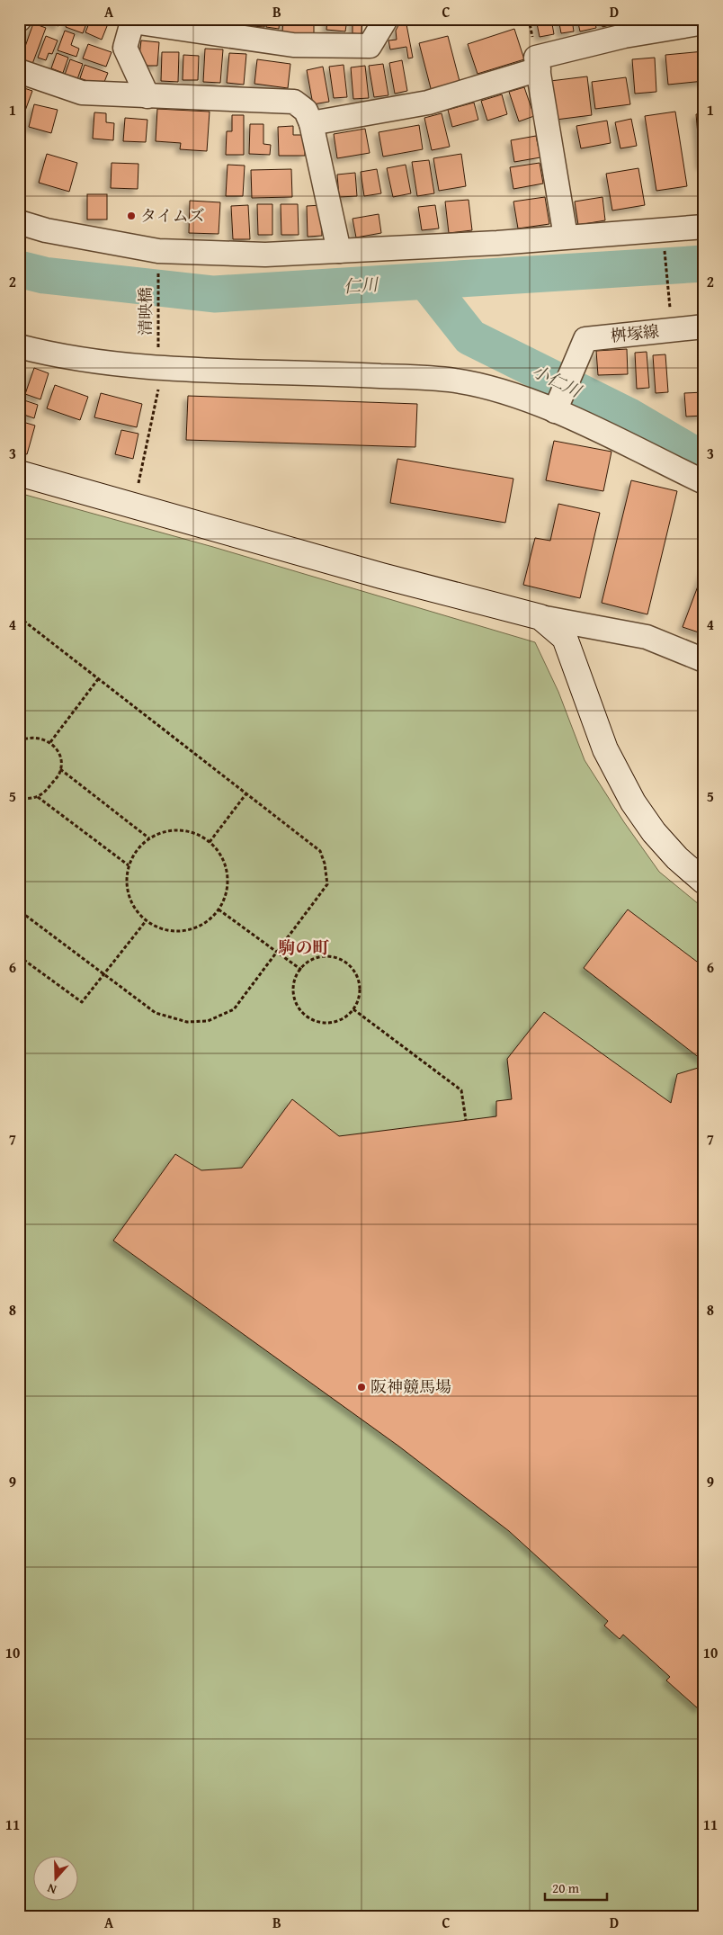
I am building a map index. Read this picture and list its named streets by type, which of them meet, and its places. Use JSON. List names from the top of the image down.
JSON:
{
  "streets": {
    "street": ["桝塚線"],
    "path": ["清映橋"]
  },
  "districts": ["駒の町"],
  "water": ["仁川", "小仁川"],
  "places": ["タイムズ", "阪神競馬場"],
  "scale_bar": "20 m",
  "north": "bottom",
  "grid": {
    "columns": [
      "A",
      "B",
      "C",
      "D"
    ],
    "rows": [
      "1",
      "2",
      "3",
      "4",
      "5",
      "6",
      "7",
      "8",
      "9",
      "10",
      "11"
    ]
  }
}
